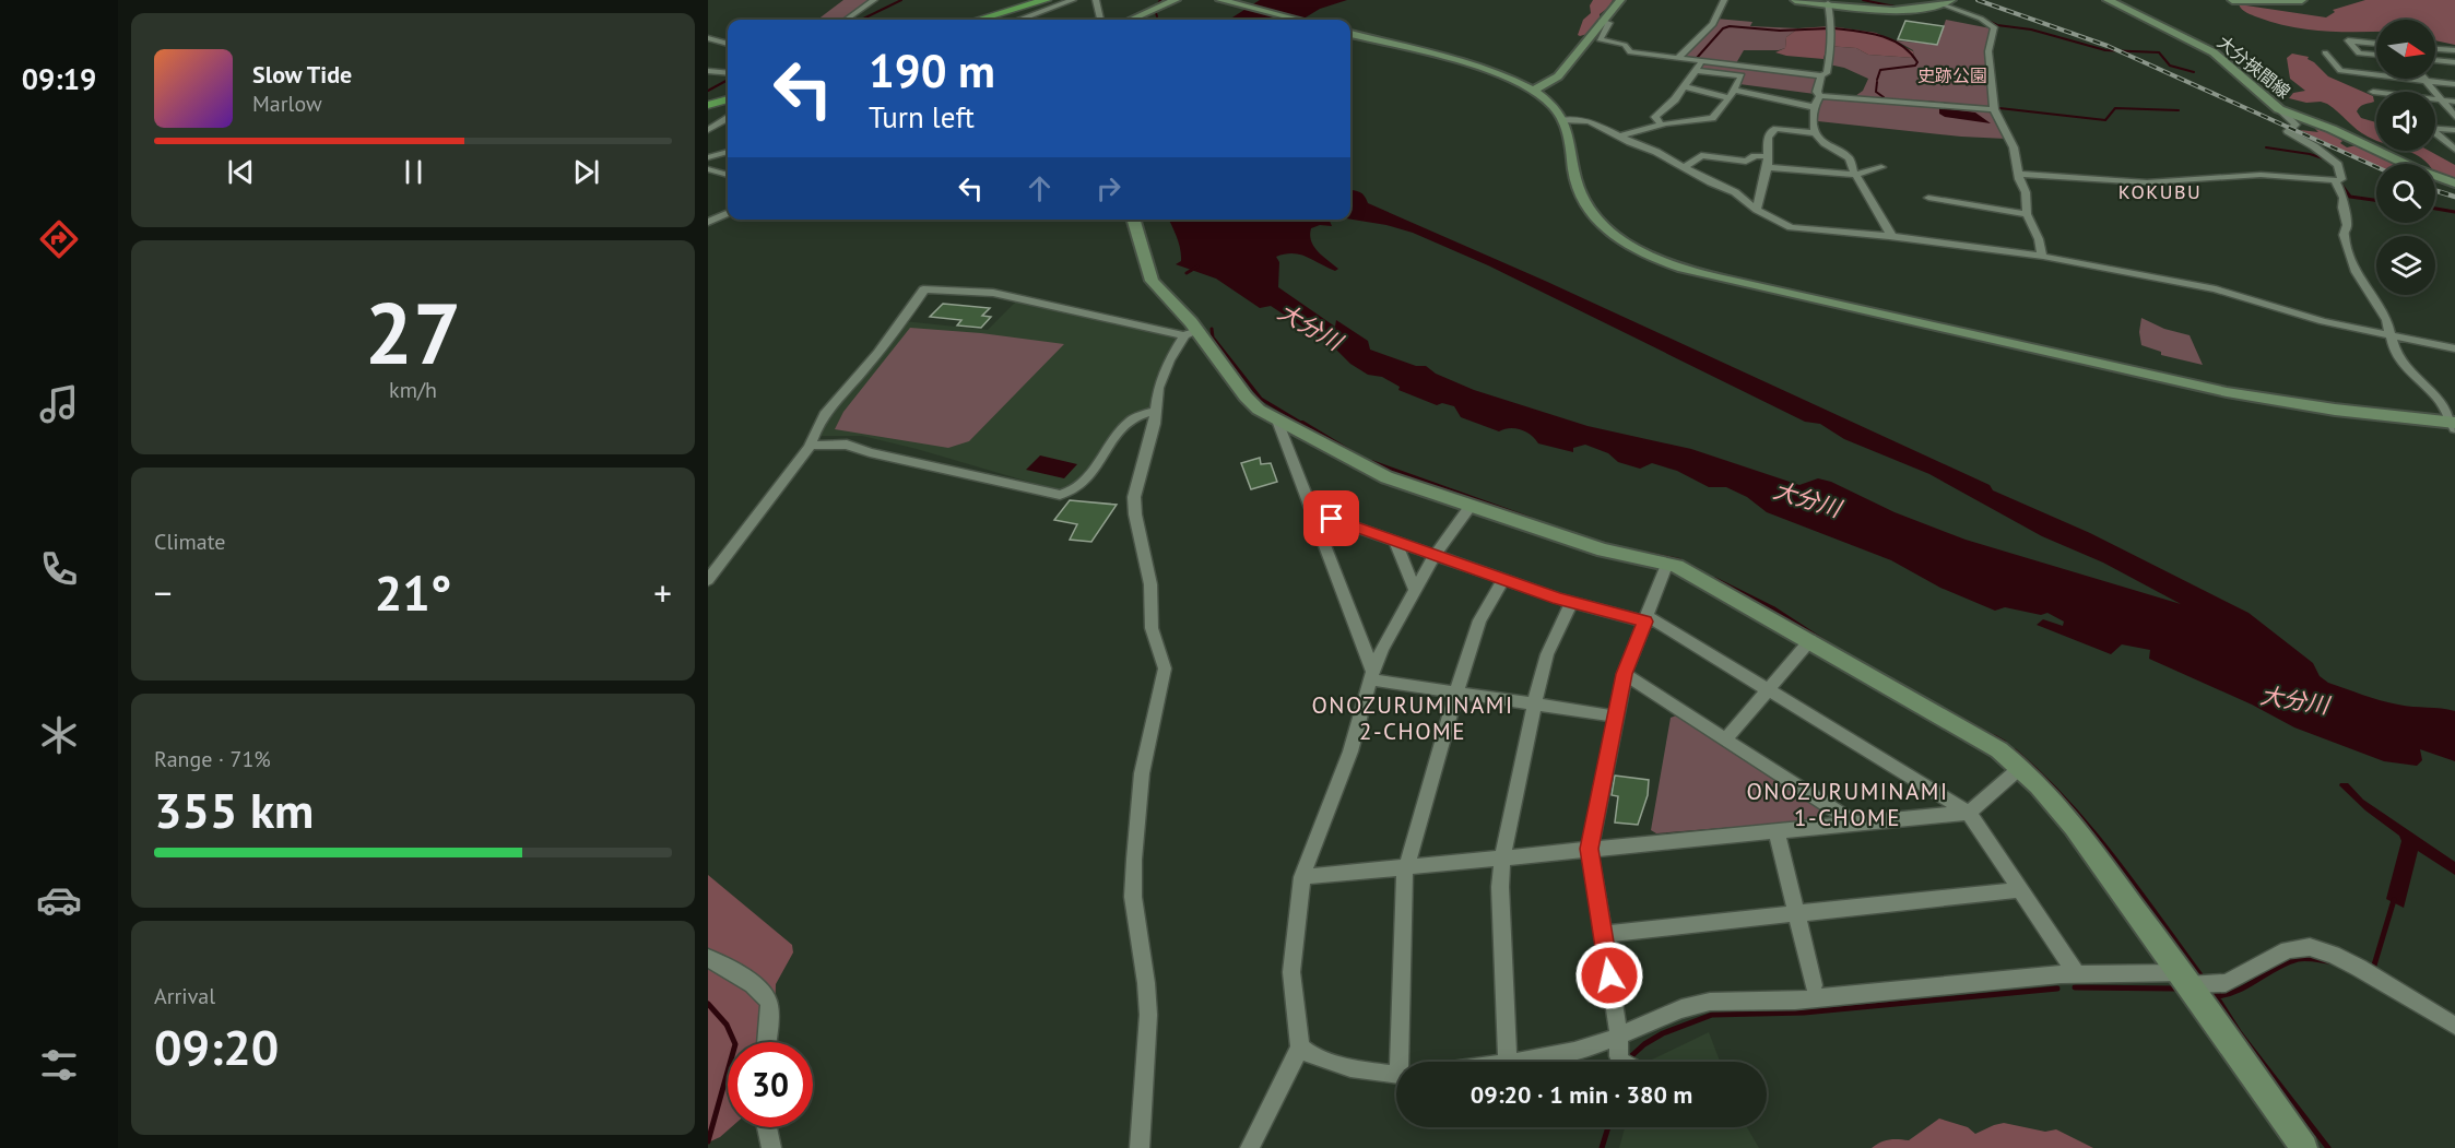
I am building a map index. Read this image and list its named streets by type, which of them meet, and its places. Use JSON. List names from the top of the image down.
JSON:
{
  "streets": {
    "street": ["大分挾間線"]
  },
  "districts": ["KOKUBU", "ONOZURUMINAMI 2-CHOME", "ONOZURUMINAMI 1-CHOME"],
  "water": ["大分川"],
  "parks": ["史跡公園"],
  "north": "right",
  "page": {
    "tabs": "09:19",
    "turn": ["190 m", "Turn left"],
    "song": ["Slow Tide", "Marlow"],
    "tile": [
      ["27", "km/h"],
      "Climate",
      ["Range · 71%", "355 km"],
      ["Arrival", "09:20"]
    ],
    "heat": ["−", "21°", "+"],
    "limit": "30",
    "trip": "09:20 · 1 min · 380 m"
  }
}
